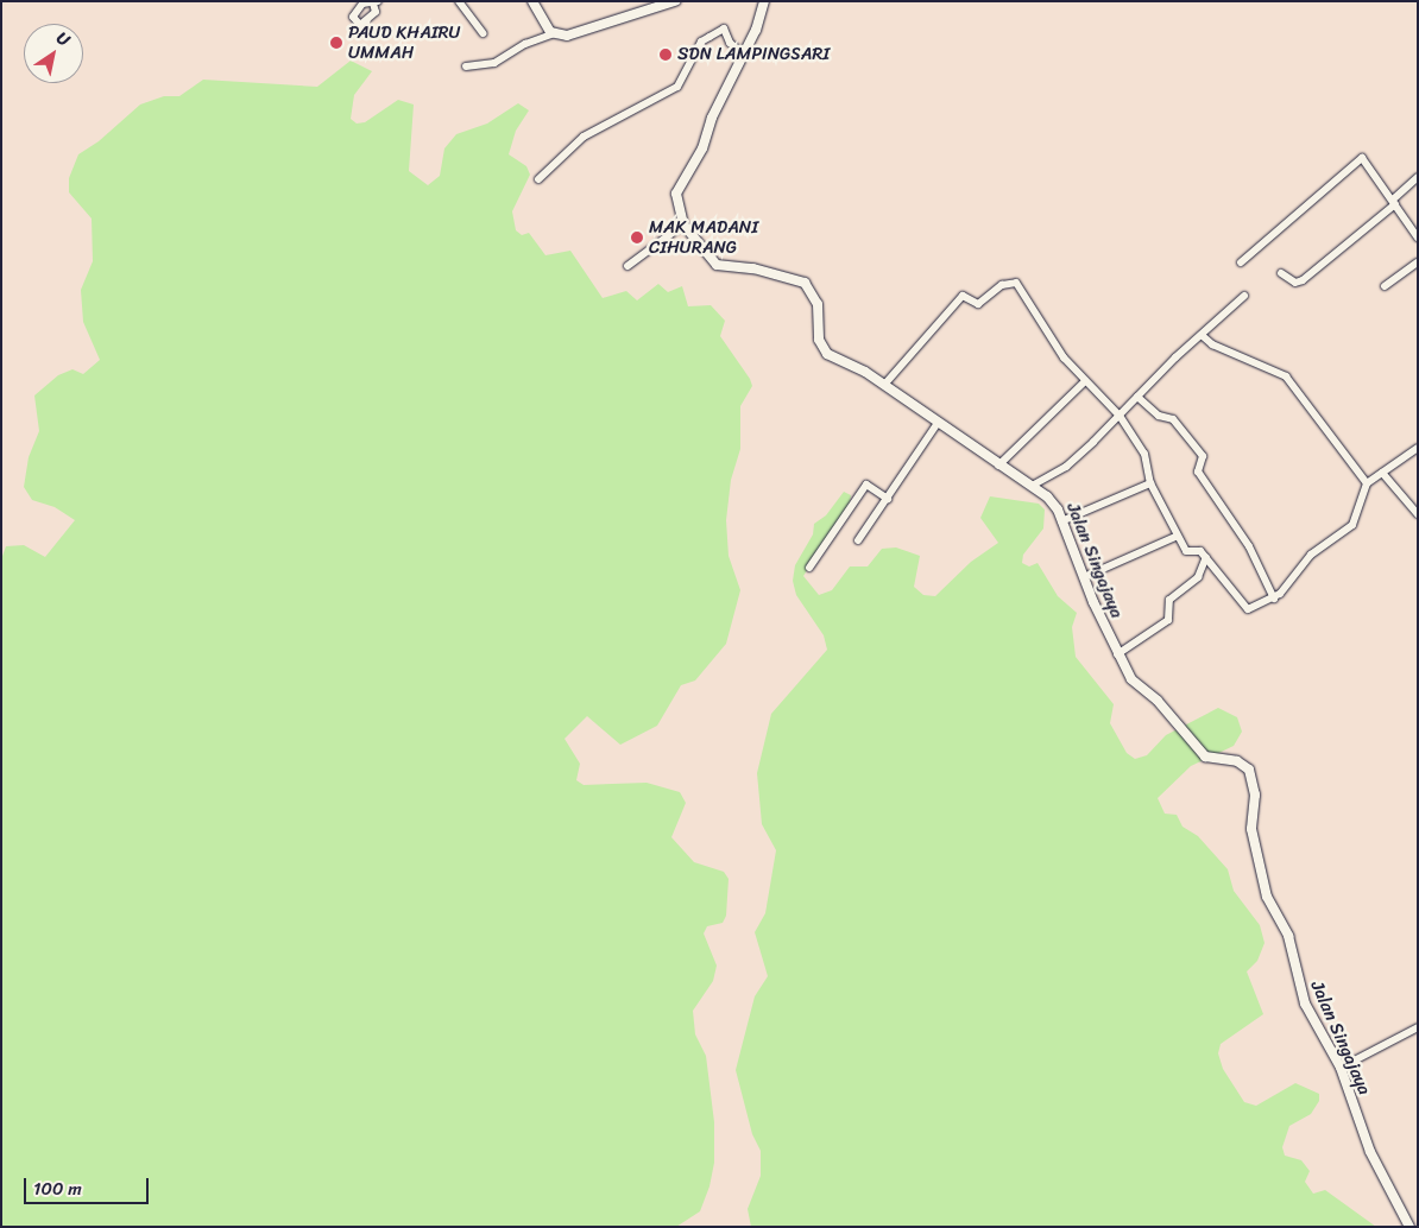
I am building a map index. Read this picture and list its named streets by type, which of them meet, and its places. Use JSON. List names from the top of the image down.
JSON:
{
  "streets": {
    "street": ["Jalan Singajaya"]
  },
  "places": ["PAUD KHAIRU UMMAH", "SDN LAMPINGSARI", "MAK MADANI CIHURANG"],
  "scale_bar": "100 m",
  "north": "top right"
}
